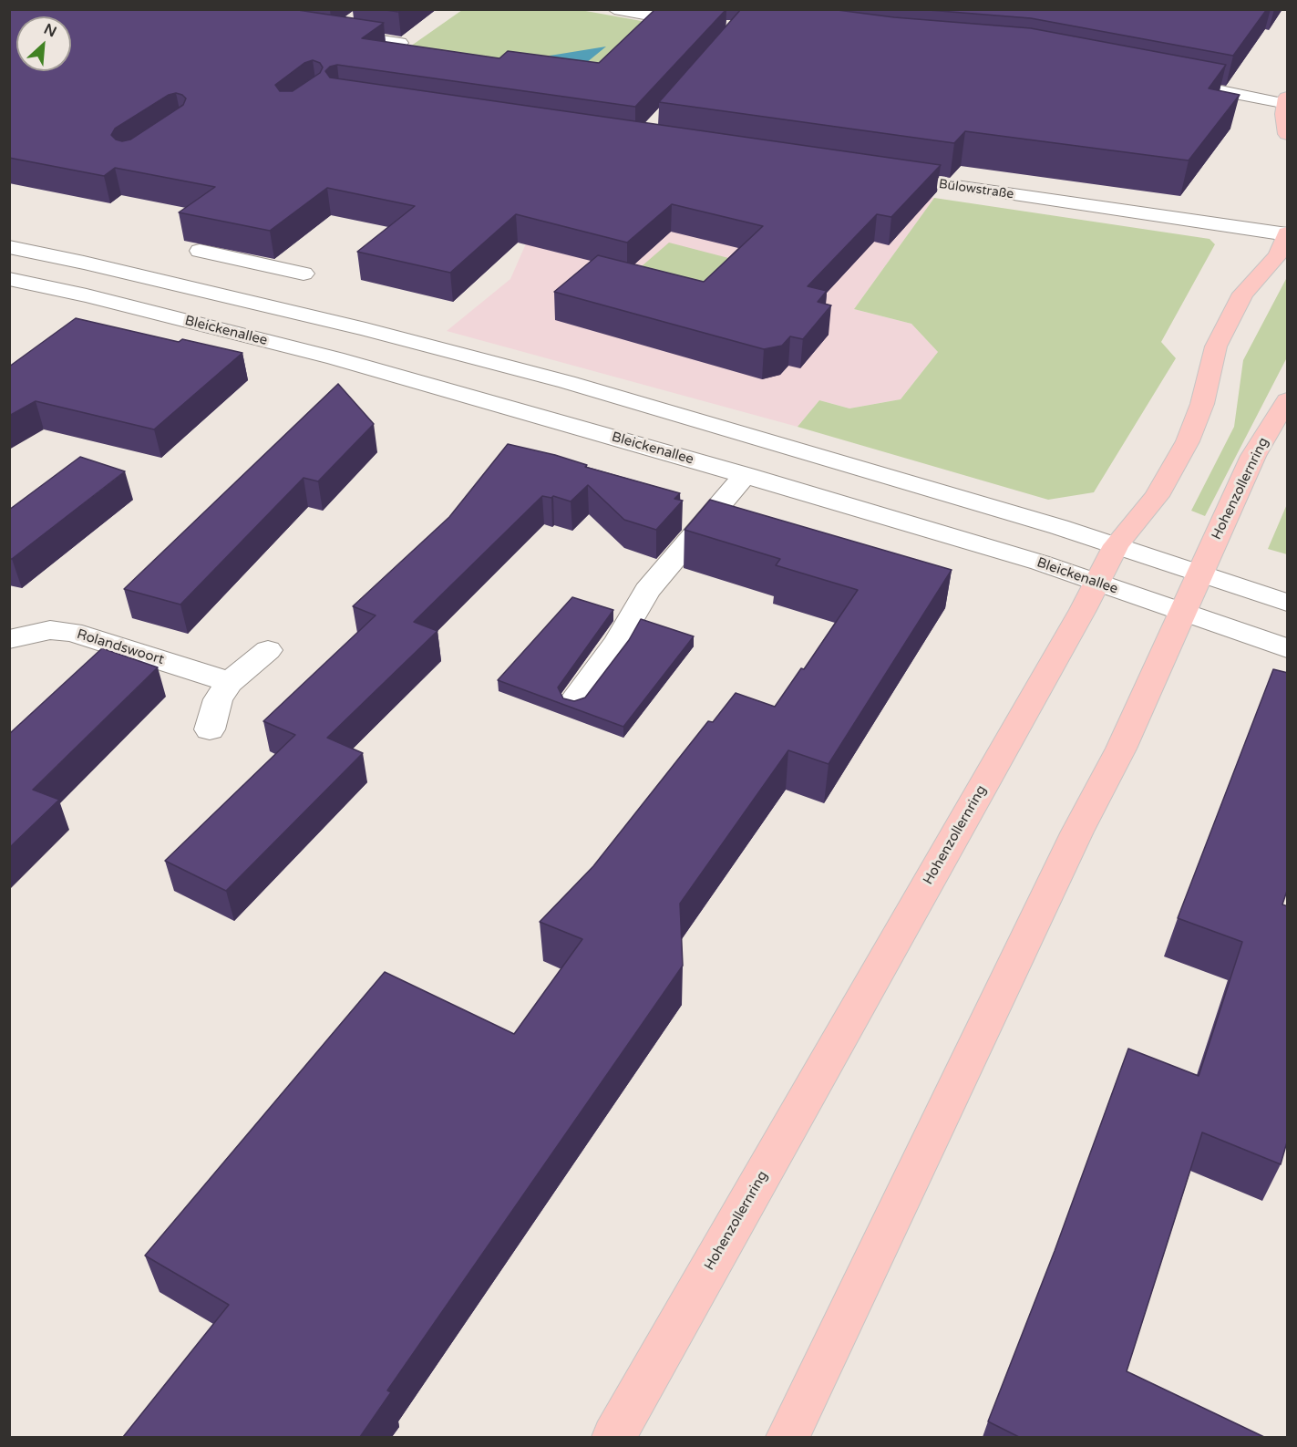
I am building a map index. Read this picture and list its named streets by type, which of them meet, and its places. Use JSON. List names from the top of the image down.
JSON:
{
  "streets": {
    "main road": ["Hohenzollernring"],
    "street": ["Bülowstraße", "Bleickenallee", "Rolandswoort"]
  },
  "crossings": [
    ["Bülowstraße", "Hohenzollernring"],
    ["Bleickenallee", "Hohenzollernring"]
  ],
  "north": "top right"
}
